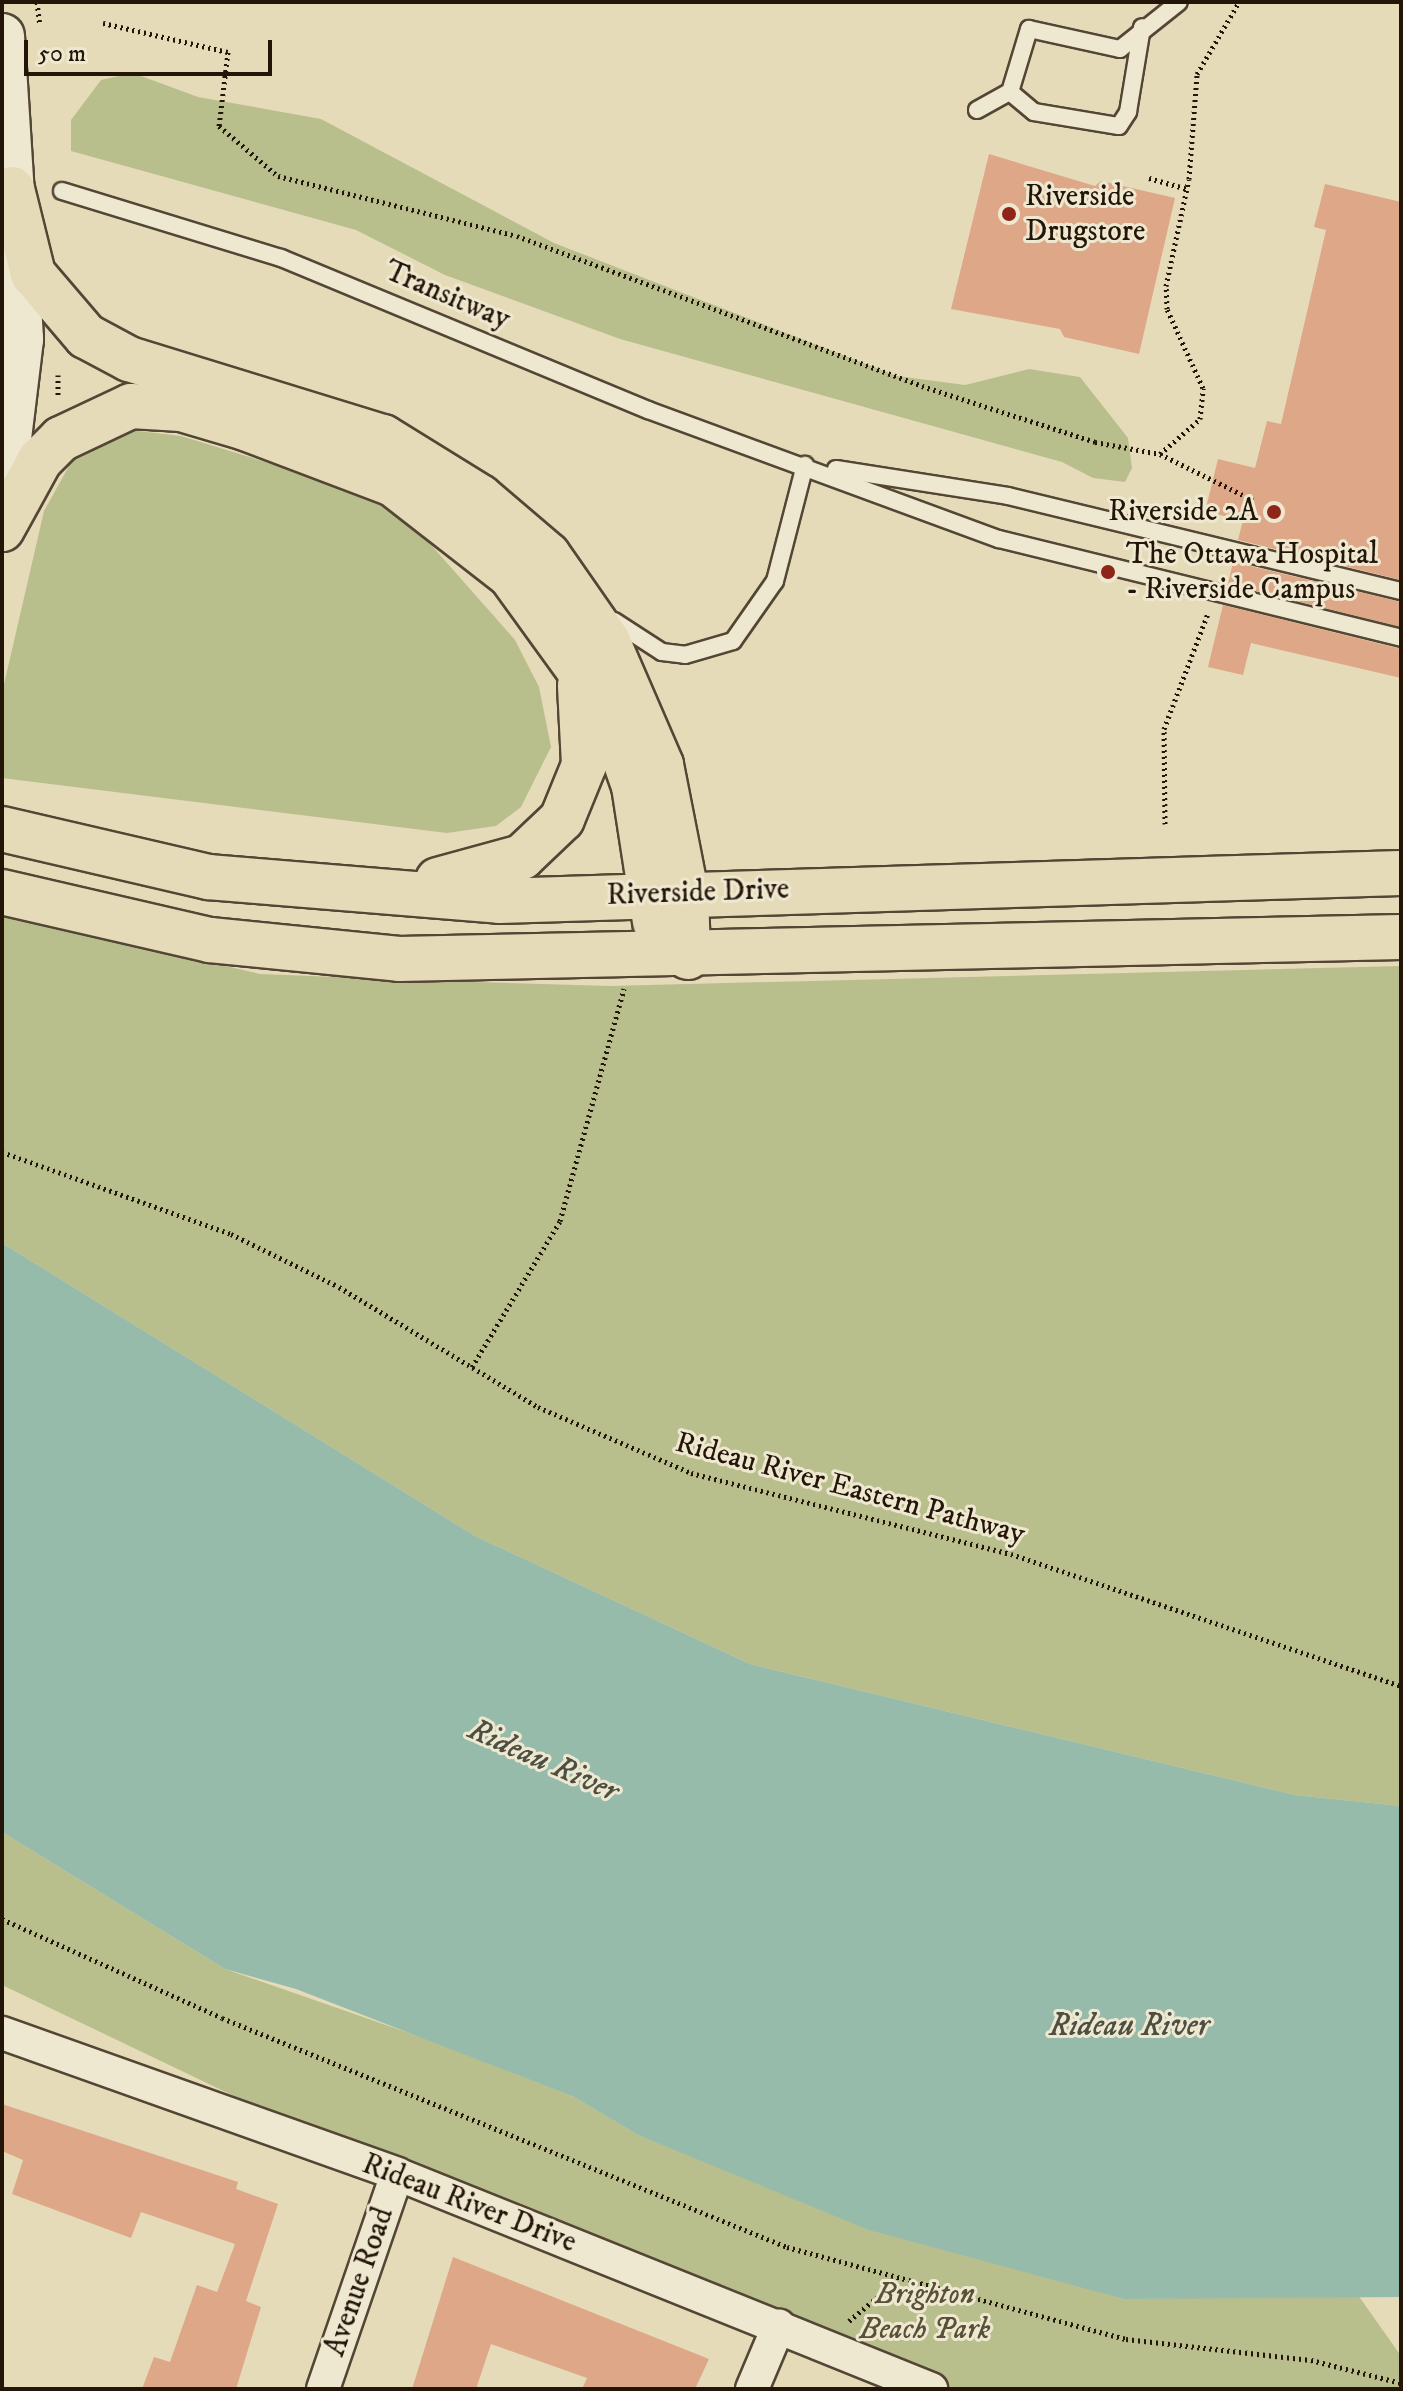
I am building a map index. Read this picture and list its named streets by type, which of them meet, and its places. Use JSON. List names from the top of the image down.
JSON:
{
  "streets": {
    "main road": ["Riverside Drive"],
    "street": ["Rideau River Drive", "Avenue Road"],
    "lane": ["Transitway"],
    "path": ["Rideau River Eastern Pathway"]
  },
  "crossings": [
    ["Rideau River Drive", "Avenue Road"]
  ],
  "water": ["Rideau River"],
  "parks": ["Brighton Beach Park"],
  "places": ["Riverside Drugstore", "Riverside 2A", "The Ottawa Hospital - Riverside Campus"],
  "scale_bar": "50 m"
}
